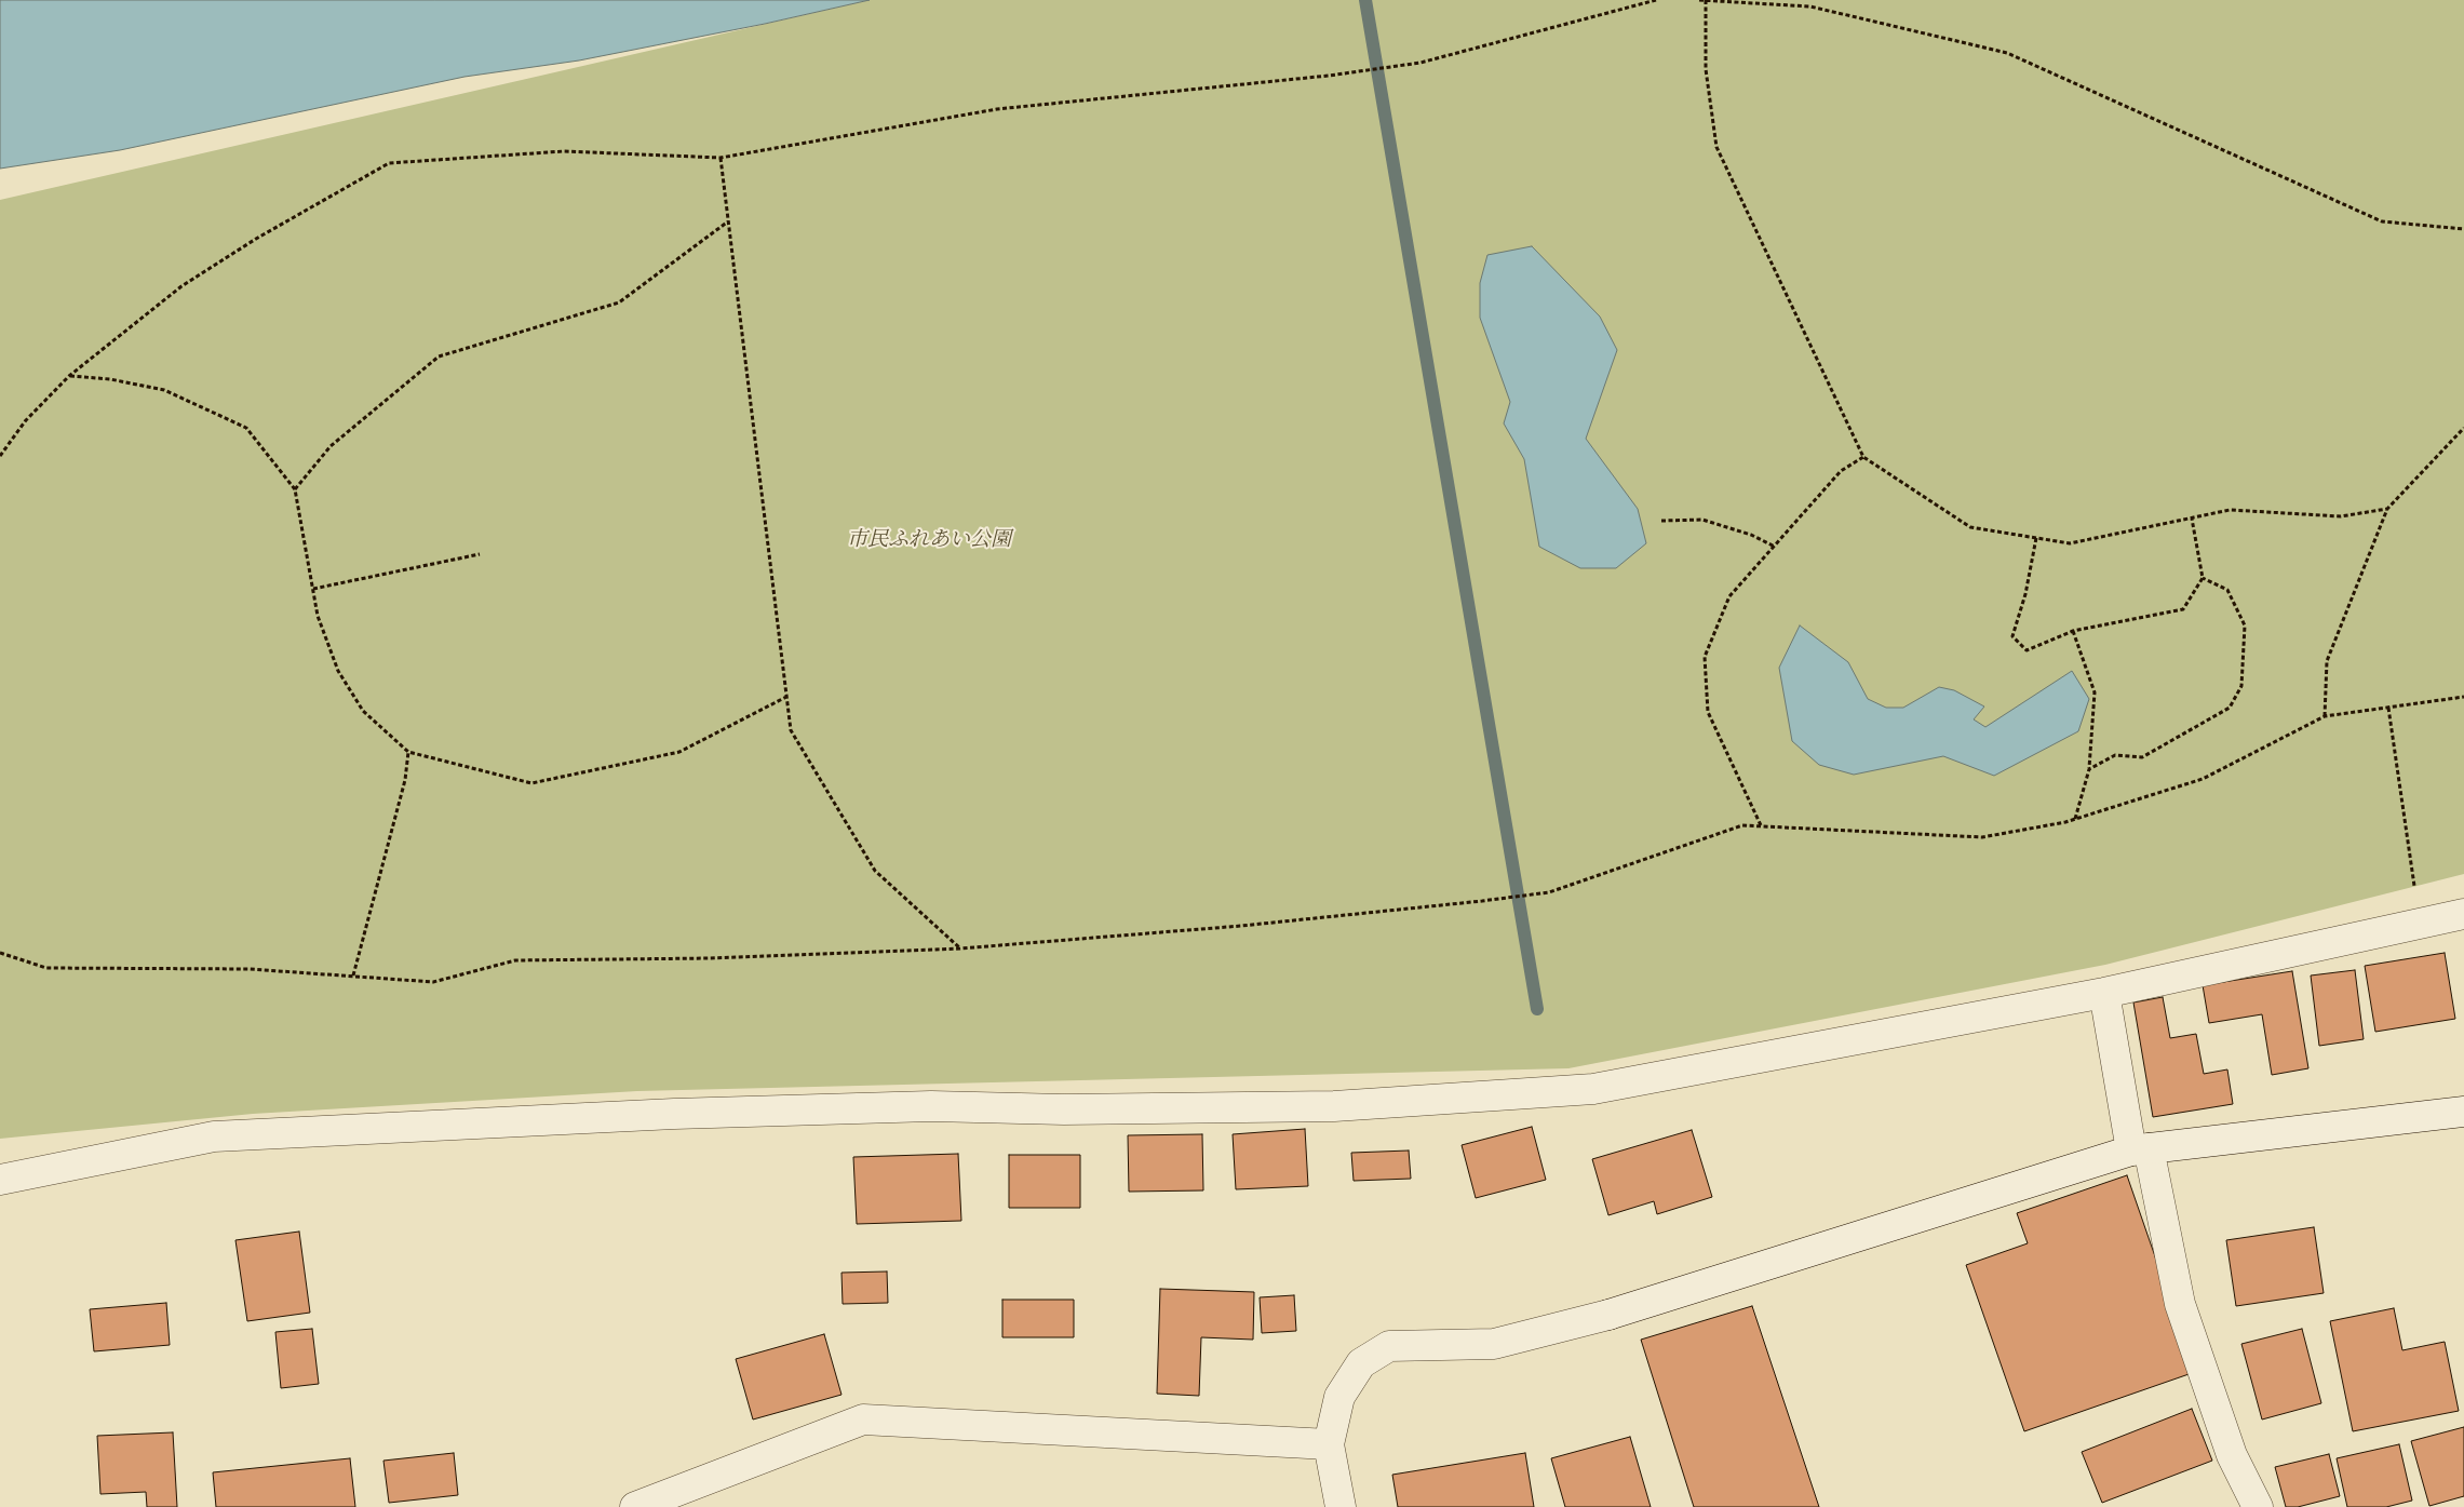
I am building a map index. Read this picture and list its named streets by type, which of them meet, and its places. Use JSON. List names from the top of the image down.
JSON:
{
  "parks": ["市民ふれあい公園"]
}
